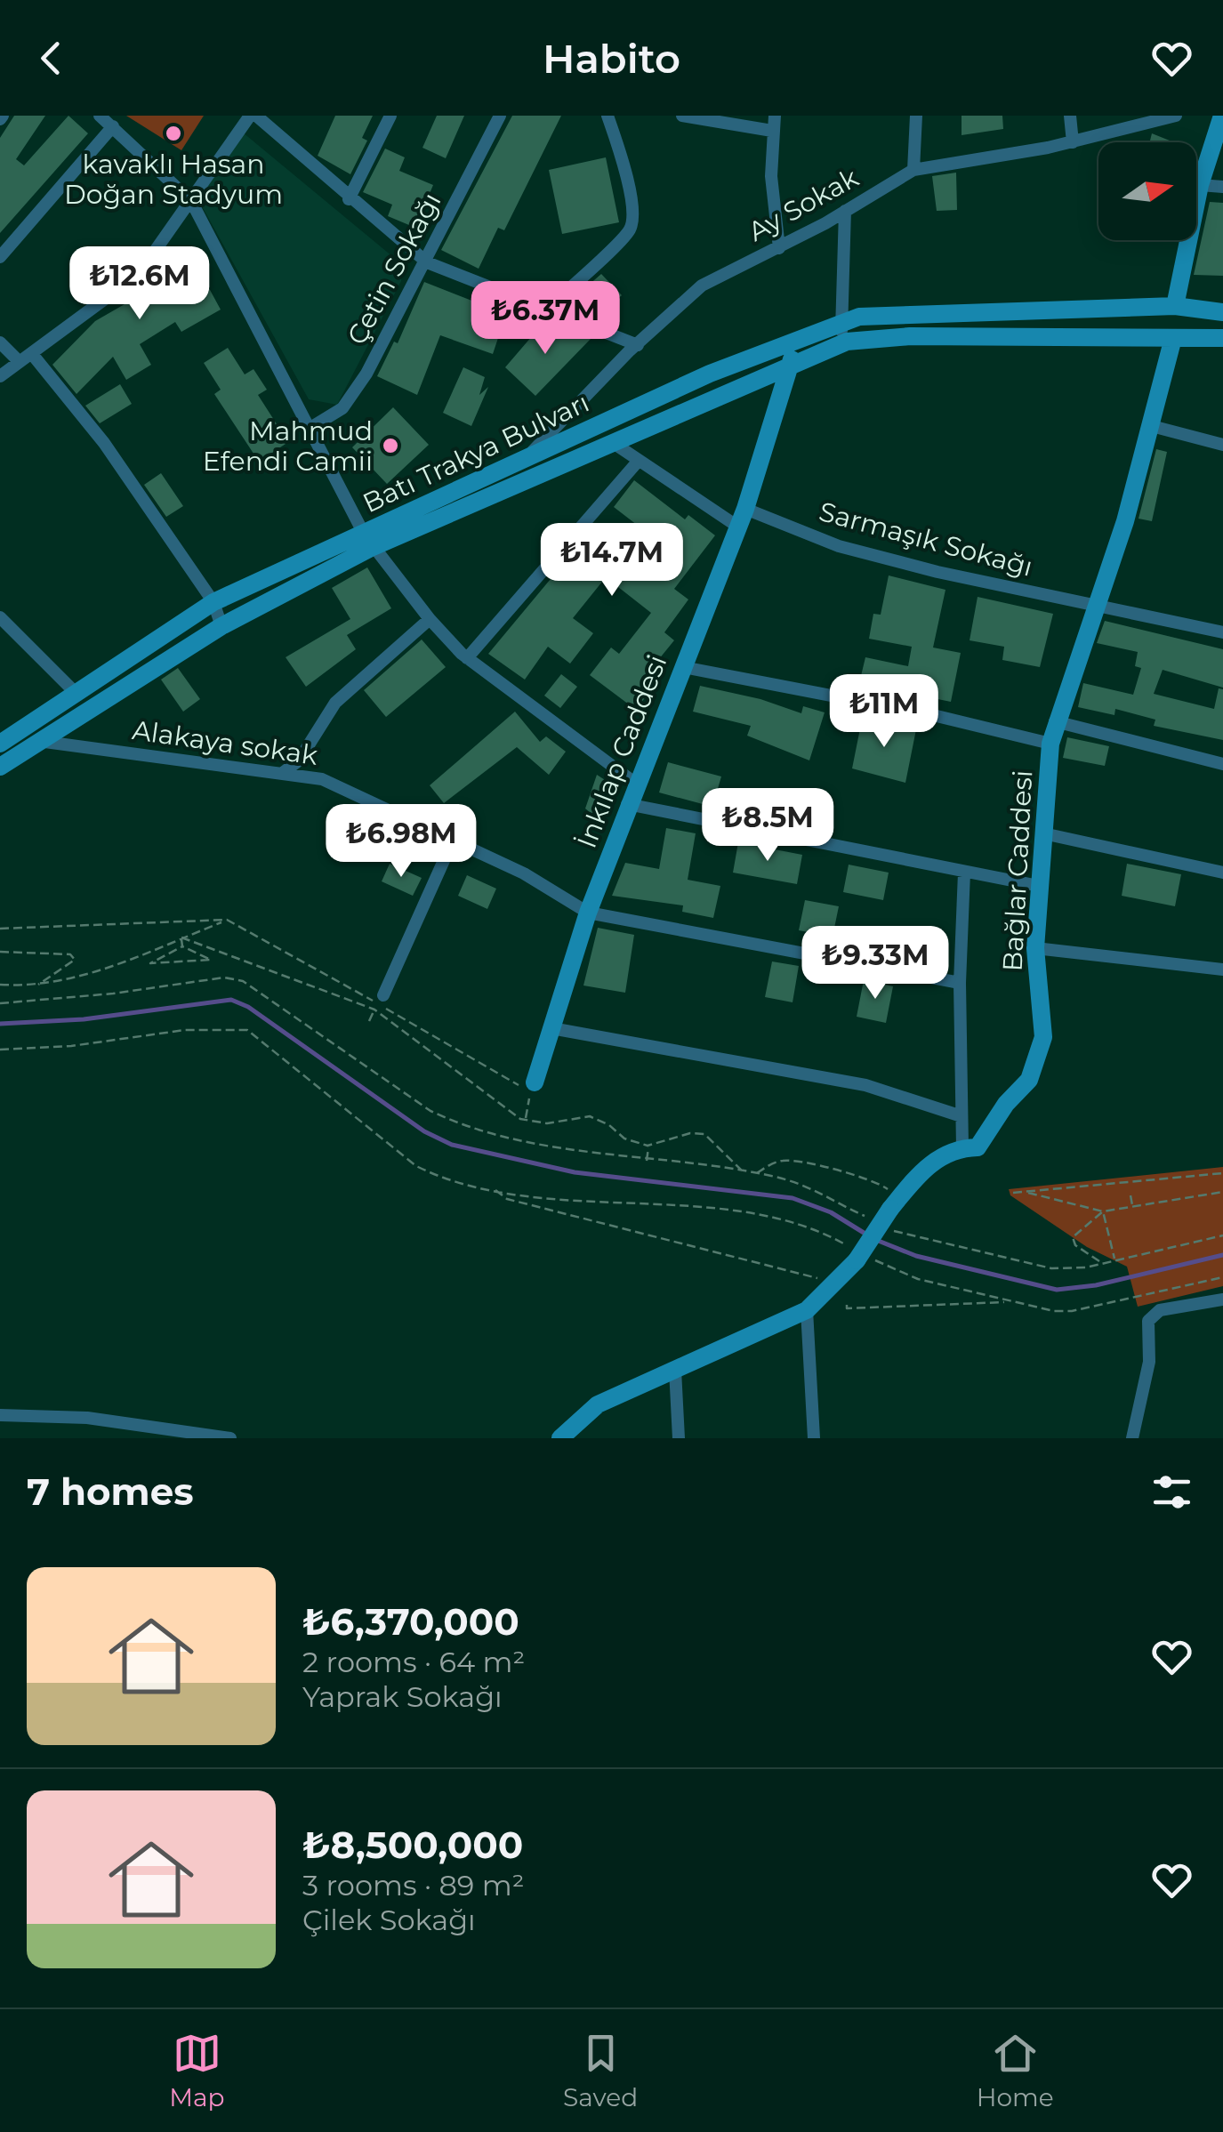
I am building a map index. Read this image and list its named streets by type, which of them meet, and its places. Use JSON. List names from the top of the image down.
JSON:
{
  "streets": {
    "main road": ["Batı Trakya Bulvarı", "İnkılap Caddesi", "Bağlar Caddesi"],
    "street": [
      "Ay Sokak",
      "Çetin Sokağı",
      "Sarmaşık Sokağı",
      "Alakaya sokak"
    ]
  },
  "crossings": [
    ["Ay Sokak", "Batı Trakya Bulvarı"],
    ["Batı Trakya Bulvarı", "Sarmaşık Sokağı"],
    ["Batı Trakya Bulvarı", "Alakaya sokak"],
    ["Batı Trakya Bulvarı", "İnkılap Caddesi"],
    ["Batı Trakya Bulvarı", "Bağlar Caddesi"],
    ["Sarmaşık Sokağı", "İnkılap Caddesi"],
    ["Sarmaşık Sokağı", "Bağlar Caddesi"],
    ["Alakaya sokak", "İnkılap Caddesi"]
  ],
  "places": ["kavaklı Hasan Doğan Stadyum", "Mahmud Efendi Camii"],
  "north": "right",
  "page": {
    "header": "Habito",
    "price": [
      "₺12.6M",
      "₺6.37M",
      "₺14.7M",
      "₺11M",
      "₺8.5M",
      "₺6.98M",
      "₺9.33M"
    ],
    "heading": "7 homes",
    "list": [
      {
        "name": "₺6,370,000",
        "note": "2 rooms · 64 m² · Yaprak Sokağı"
      },
      {
        "name": "₺8,500,000",
        "note": "3 rooms · 89 m² · Çilek Sokağı"
      }
    ],
    "tabs": ["Map", "Saved", "Home"]
  }
}
